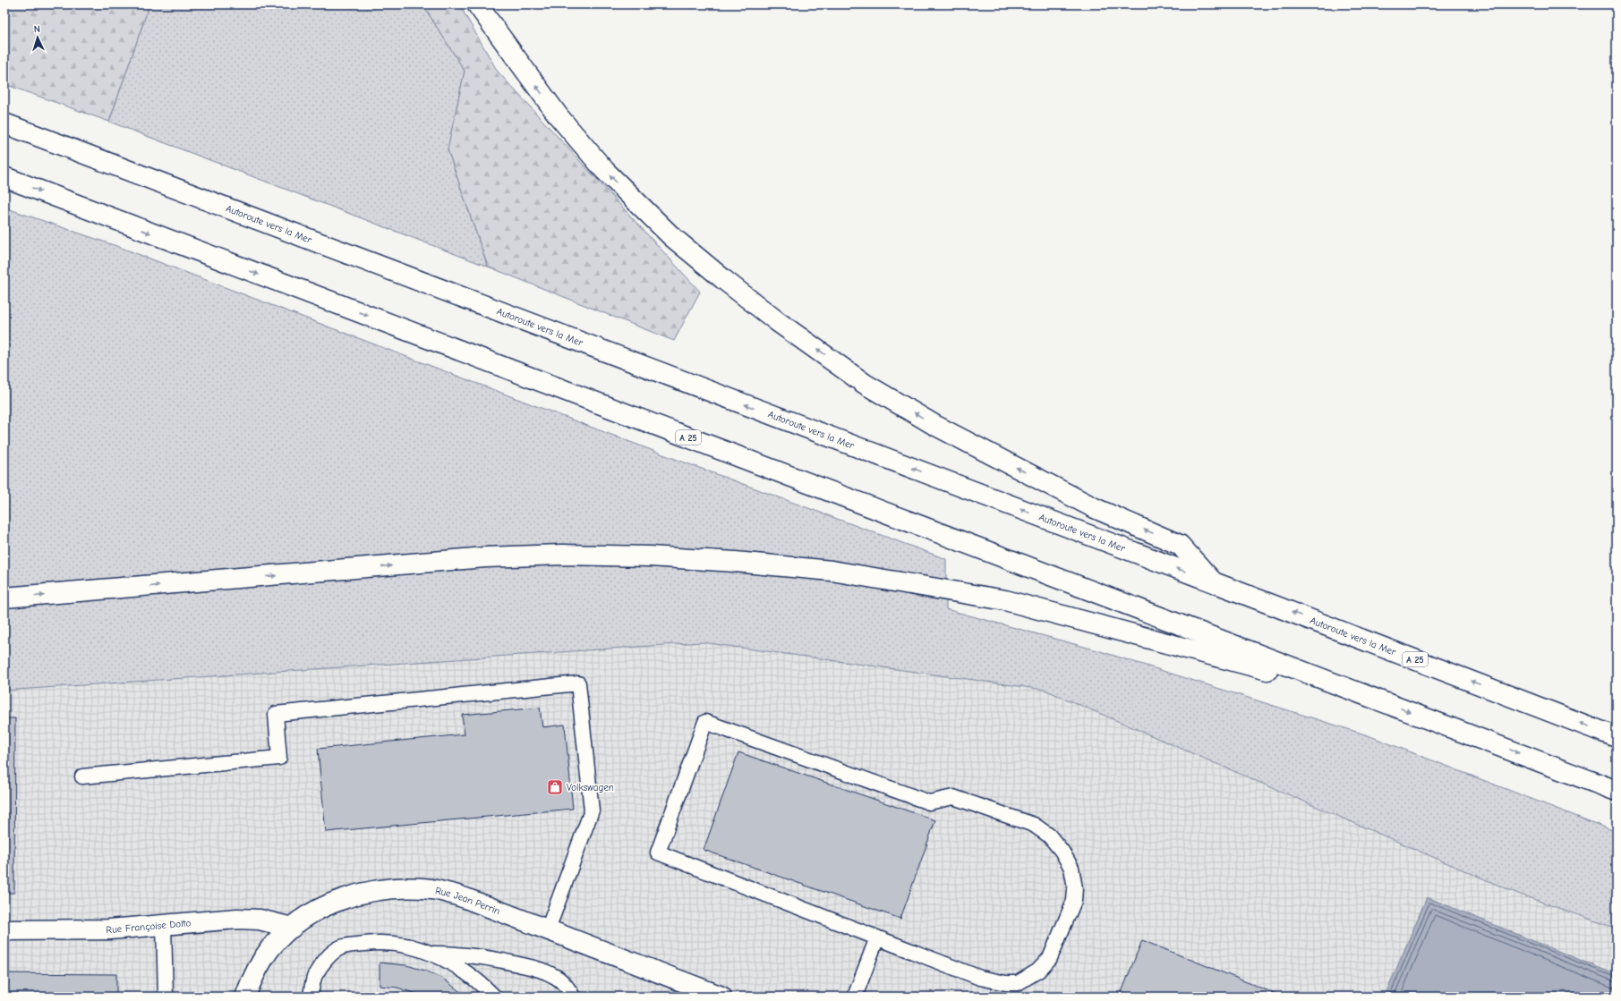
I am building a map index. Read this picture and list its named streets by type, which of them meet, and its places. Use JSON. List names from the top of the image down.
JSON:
{
  "streets": {
    "main road": [
      "Autoroute vers la Mer",
      "A 25",
      "Rue Jean Perrin",
      "Rue Françoise Dolto"
    ]
  },
  "crossings": [
    ["Rue Jean Perrin", "Rue Françoise Dolto"]
  ],
  "places": {
    "shop": ["Volkswagen"]
  },
  "north": "top"
}
